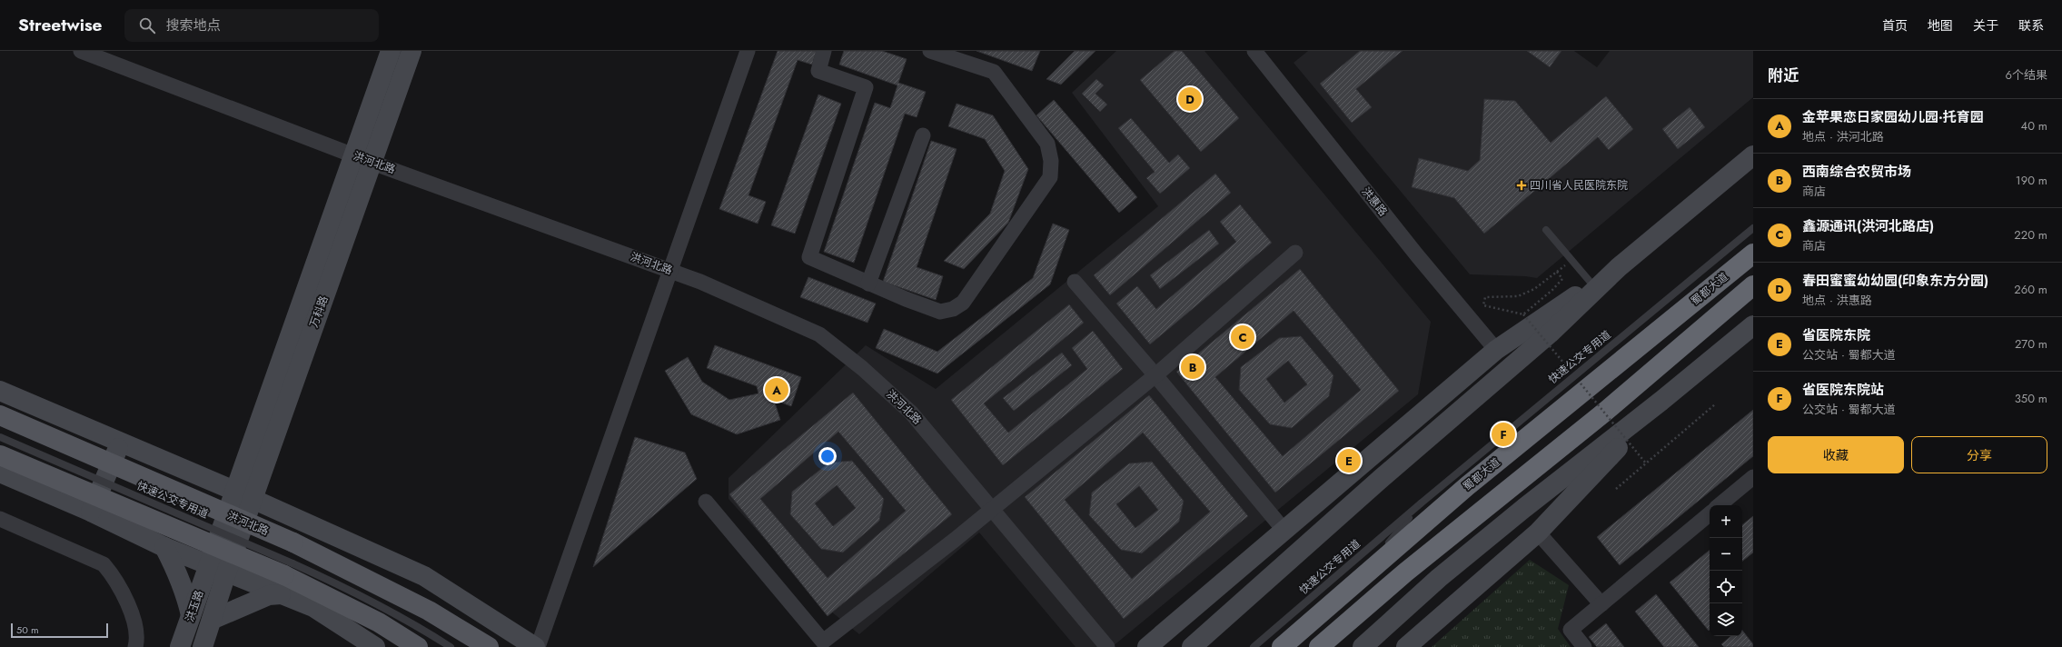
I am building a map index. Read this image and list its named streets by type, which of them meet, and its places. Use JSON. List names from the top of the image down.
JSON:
{
  "streets": {
    "highway": ["蜀都大道"],
    "main road": ["洪河北路", "万科路", "洪玉路"],
    "street": ["洪惠路"],
    "lane": ["快速公交专用道"]
  },
  "crossings": [
    ["洪河北路", "万科路"],
    ["万科路", "洪玉路"]
  ],
  "places": {
    "health": ["四川省人民医院东院"]
  },
  "scale_bar": "50 m",
  "page": {
    "header": "Streetwise",
    "search": "搜索地点",
    "nav": [
      "首页",
      "地图",
      "关于",
      "联系"
    ],
    "heading": ["附近", "6个结果"],
    "pins": [
      "D",
      "C",
      "B",
      "A",
      "F",
      "E"
    ],
    "list": [
      {
        "mark": "A",
        "name": "金苹果恋日家园幼儿园·托育园",
        "note": "地点 · 洪河北路",
        "value": "40 m"
      },
      {
        "mark": "B",
        "name": "西南综合农贸市场",
        "note": "商店",
        "value": "190 m"
      },
      {
        "mark": "C",
        "name": "鑫源通讯(洪河北路店)",
        "note": "商店",
        "value": "220 m"
      },
      {
        "mark": "D",
        "name": "春田蜜蜜幼幼园(印象东方分园)",
        "note": "地点 · 洪惠路",
        "value": "260 m"
      },
      {
        "mark": "E",
        "name": "省医院东院",
        "note": "公交站 · 蜀都大道",
        "value": "270 m"
      },
      {
        "mark": "F",
        "name": "省医院东院站",
        "note": "公交站 · 蜀都大道",
        "value": "350 m"
      }
    ],
    "buttons": ["收藏", "分享"],
    "map_buttons": ["+", "−"],
    "scale": "50 m"
  }
}
